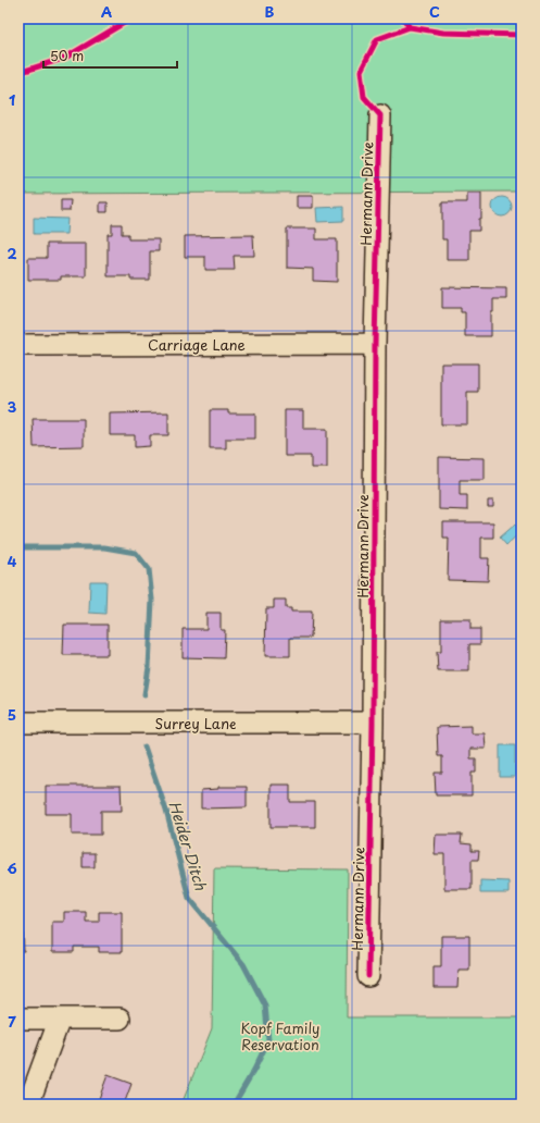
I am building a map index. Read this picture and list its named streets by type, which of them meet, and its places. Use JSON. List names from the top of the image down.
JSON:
{
  "streets": {
    "street": ["Hermann Drive", "Carriage Lane", "Surrey Lane"]
  },
  "crossings": [
    ["Hermann Drive", "Carriage Lane"],
    ["Hermann Drive", "Surrey Lane"]
  ],
  "water": ["Heider Ditch"],
  "parks": ["Kopf Family Reservation"],
  "scale_bar": "50 m",
  "grid": {
    "columns": ["A", "B", "C"],
    "rows": [
      "1",
      "2",
      "3",
      "4",
      "5",
      "6",
      "7"
    ]
  }
}
